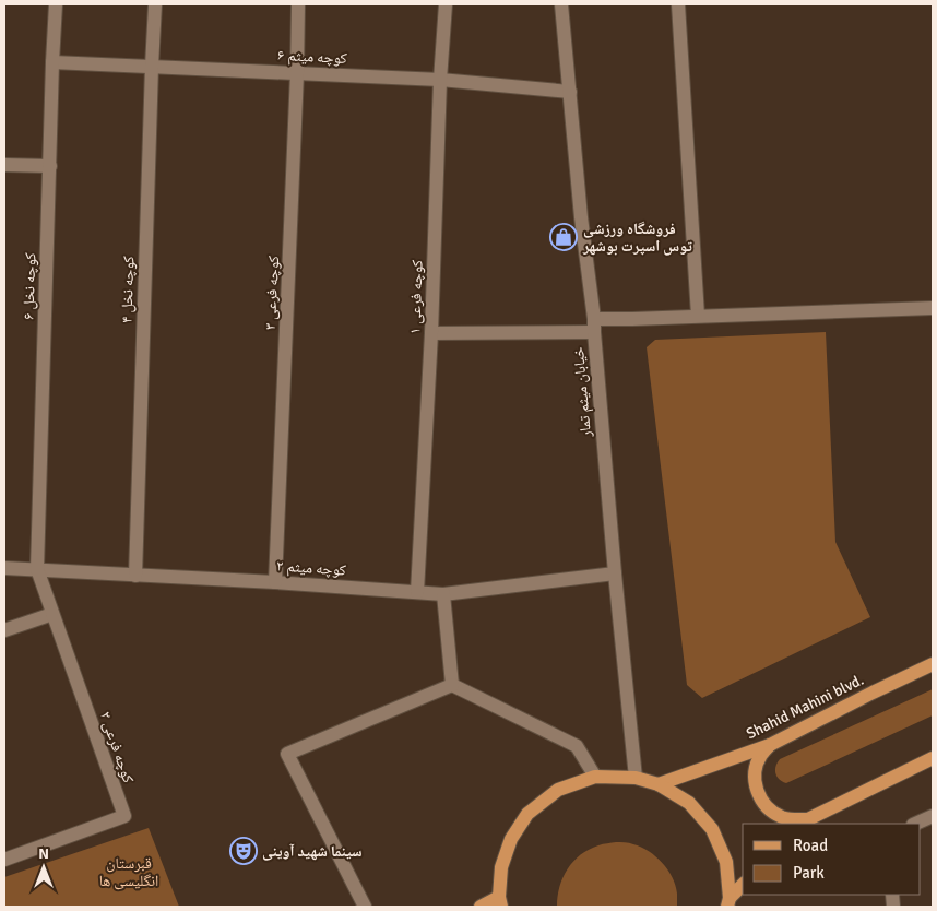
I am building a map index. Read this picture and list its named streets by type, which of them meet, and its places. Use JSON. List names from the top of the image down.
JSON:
{
  "streets": {
    "main road": ["Shahid Mahini blvd."],
    "street": [
      "کوچه میثم ۶",
      "کوچه نخل ۶",
      "کوچه نخل ۴",
      "کوچه فرعی ۳",
      "کوچه فرعی ۱",
      "خیابان میثم تمار",
      "کوچه میثم ۲",
      "کوچه فرعی ۲"
    ]
  },
  "crossings": [
    ["کوچه میثم ۶", "کوچه نخل ۶"],
    ["کوچه میثم ۶", "کوچه نخل ۴"],
    ["کوچه میثم ۶", "کوچه فرعی ۳"],
    ["کوچه میثم ۶", "کوچه فرعی ۱"],
    ["کوچه میثم ۶", "خیابان میثم تمار"],
    ["کوچه نخل ۶", "کوچه میثم ۲"],
    ["کوچه نخل ۶", "کوچه فرعی ۲"],
    ["کوچه نخل ۴", "کوچه میثم ۲"],
    ["کوچه فرعی ۳", "کوچه میثم ۲"],
    ["کوچه فرعی ۱", "کوچه میثم ۲"],
    ["خیابان میثم تمار", "کوچه میثم ۲"],
    ["کوچه میثم ۲", "کوچه فرعی ۲"]
  ],
  "parks": ["قبرستان انگلیسی ها"],
  "places": {
    "shop": ["فروشگاه ورزشی توس اسپرت بوشهر"],
    "theatre": ["سینما شهید آوینی"]
  },
  "legend": ["Road", "Park"],
  "north": "top"
}
